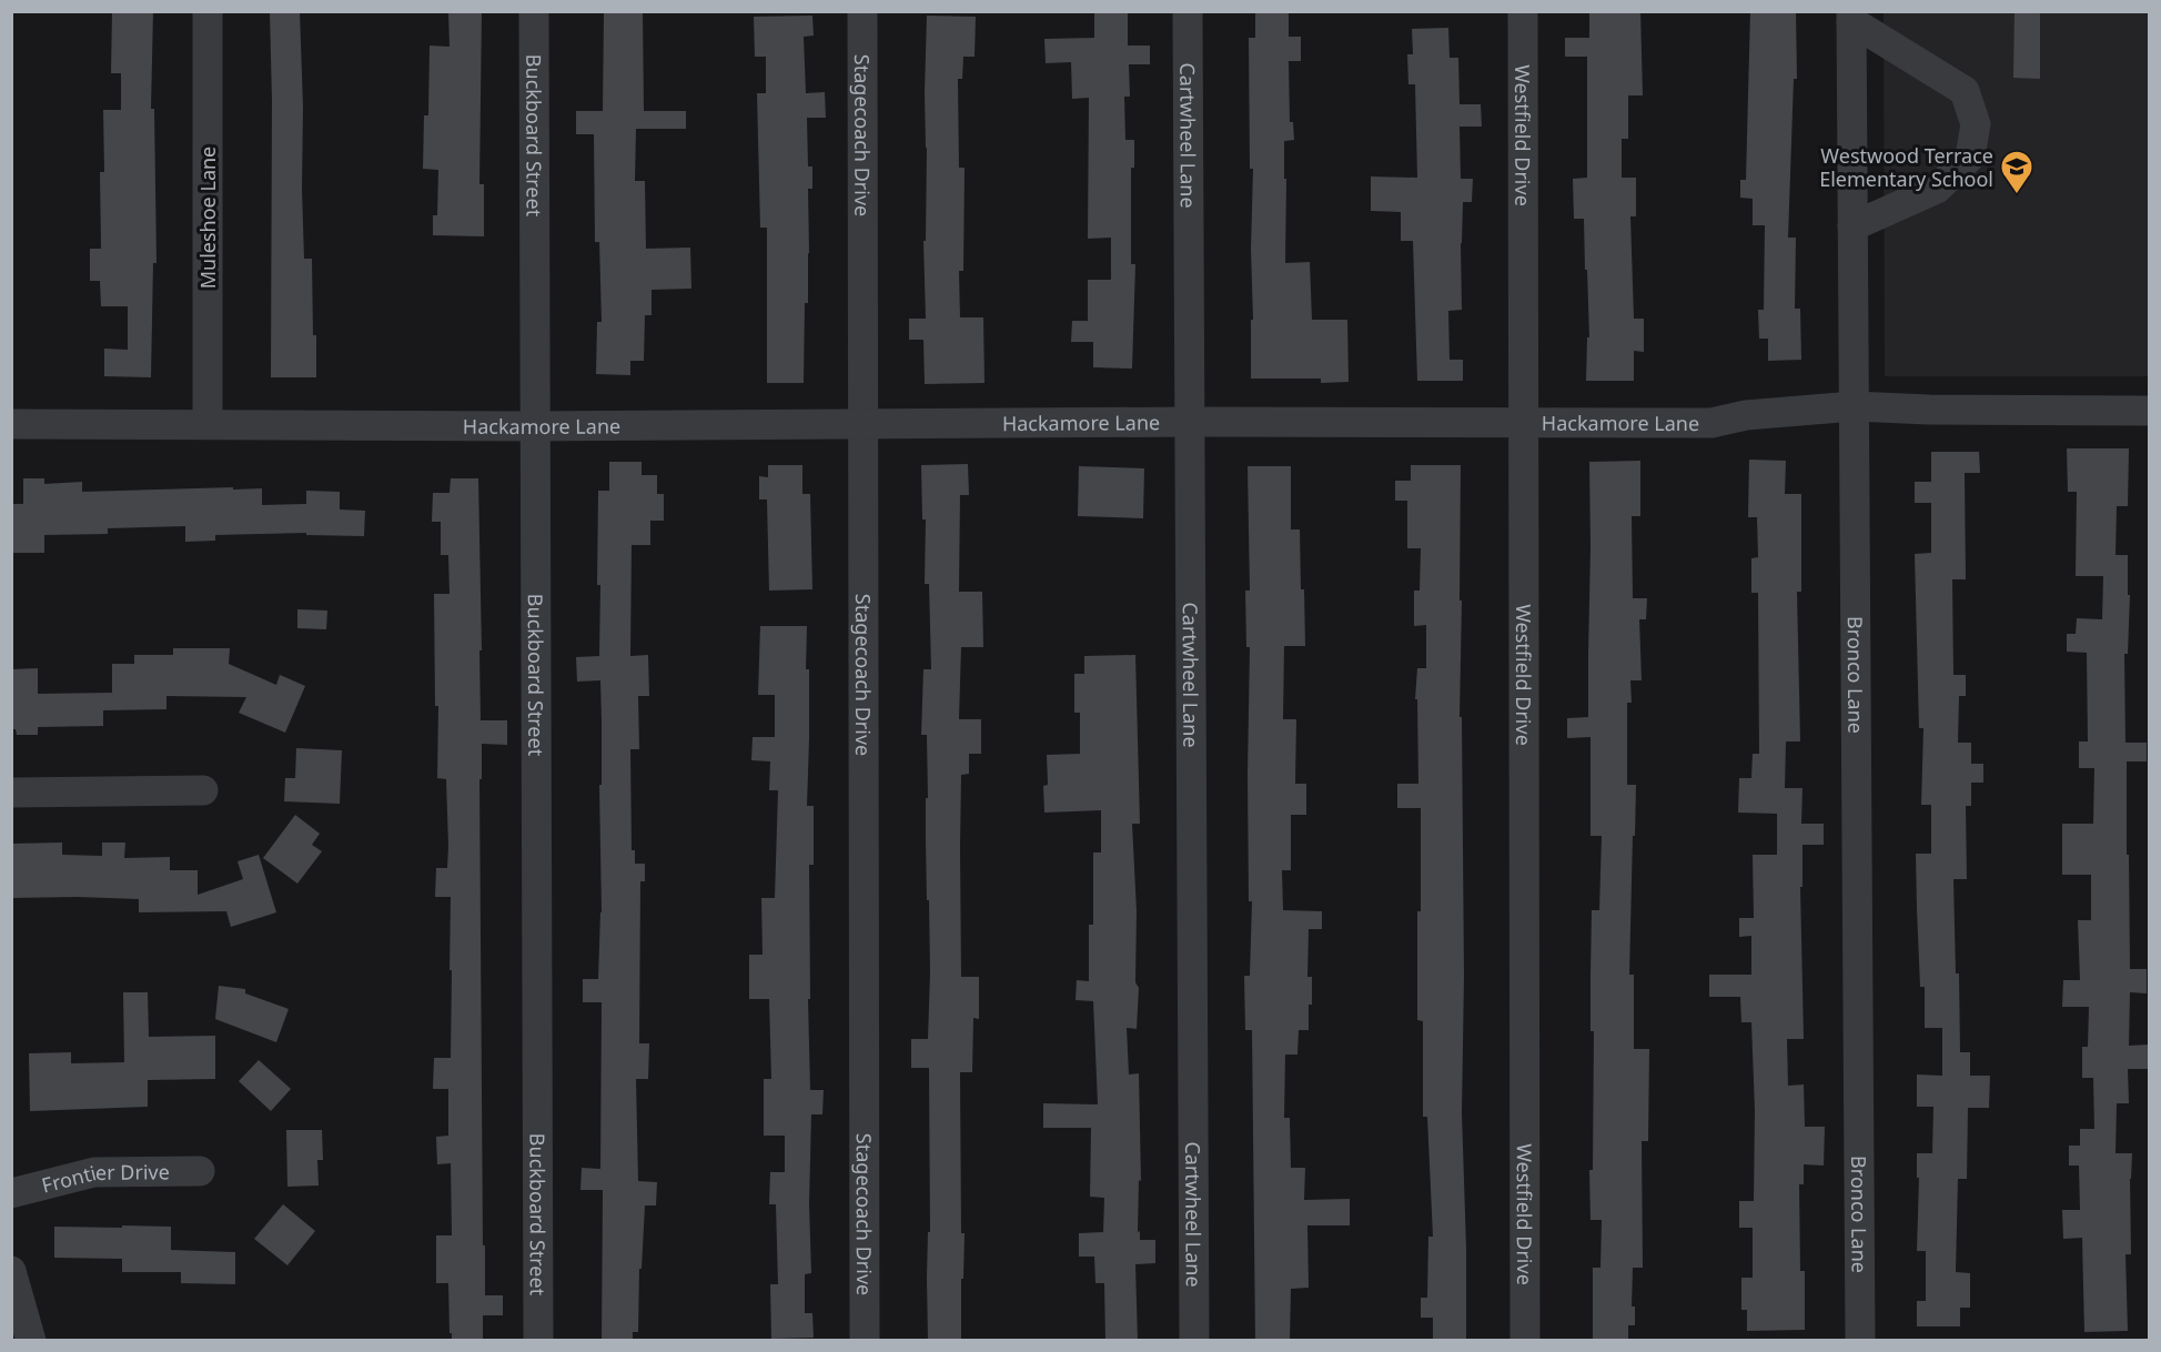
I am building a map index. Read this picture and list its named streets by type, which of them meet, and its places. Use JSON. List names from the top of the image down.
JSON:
{
  "streets": {
    "street": [
      "Buckboard Street",
      "Stagecoach Drive",
      "Cartwheel Lane",
      "Westfield Drive",
      "Muleshoe Lane",
      "Hackamore Lane",
      "Bronco Lane",
      "Frontier Drive"
    ]
  },
  "crossings": [
    ["Buckboard Street", "Hackamore Lane"],
    ["Stagecoach Drive", "Hackamore Lane"],
    ["Cartwheel Lane", "Hackamore Lane"],
    ["Westfield Drive", "Hackamore Lane"],
    ["Muleshoe Lane", "Hackamore Lane"],
    ["Hackamore Lane", "Bronco Lane"]
  ],
  "places": {
    "school or university": ["Westwood Terrace Elementary School"]
  }
}
